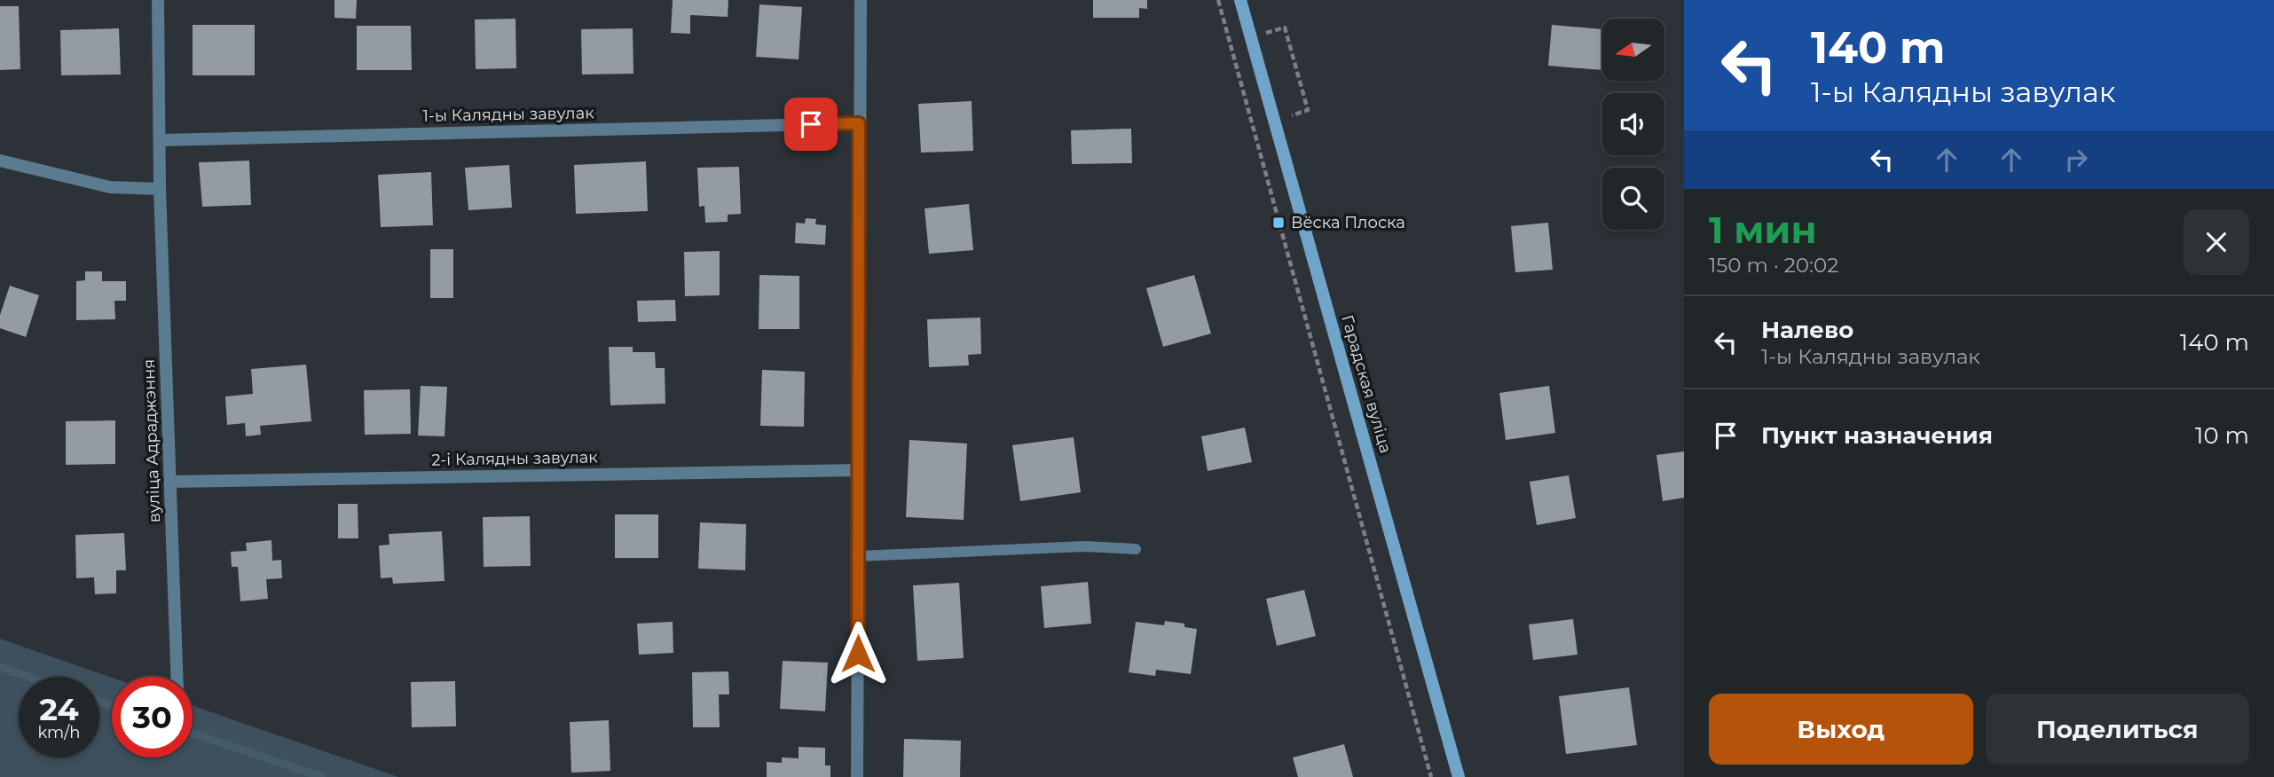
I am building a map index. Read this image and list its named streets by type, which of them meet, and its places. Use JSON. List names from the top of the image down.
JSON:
{
  "streets": {
    "main road": ["Гарадская вуліца"],
    "street": ["1-ы Калядны завулак", "вуліца Адраджэння", "2-і Калядны завулак"]
  },
  "crossings": [
    ["1-ы Калядны завулак", "вуліца Адраджэння"],
    ["вуліца Адраджэння", "2-і Калядны завулак"]
  ],
  "places": {
    "transit": ["Вёска Плоска"]
  },
  "north": "left",
  "page": {
    "turn": ["140 m", "1-ы Калядны завулак"],
    "heading": ["1 мин", "150 m · 20:02"],
    "list": [
      {
        "name": "Налево",
        "note": "1-ы Калядны завулак",
        "value": "140 m"
      },
      {
        "name": "Пункт назначения",
        "value": "10 m"
      }
    ],
    "speed": "24 km/h",
    "limit": "30",
    "buttons": ["Выход", "Поделиться"]
  }
}
